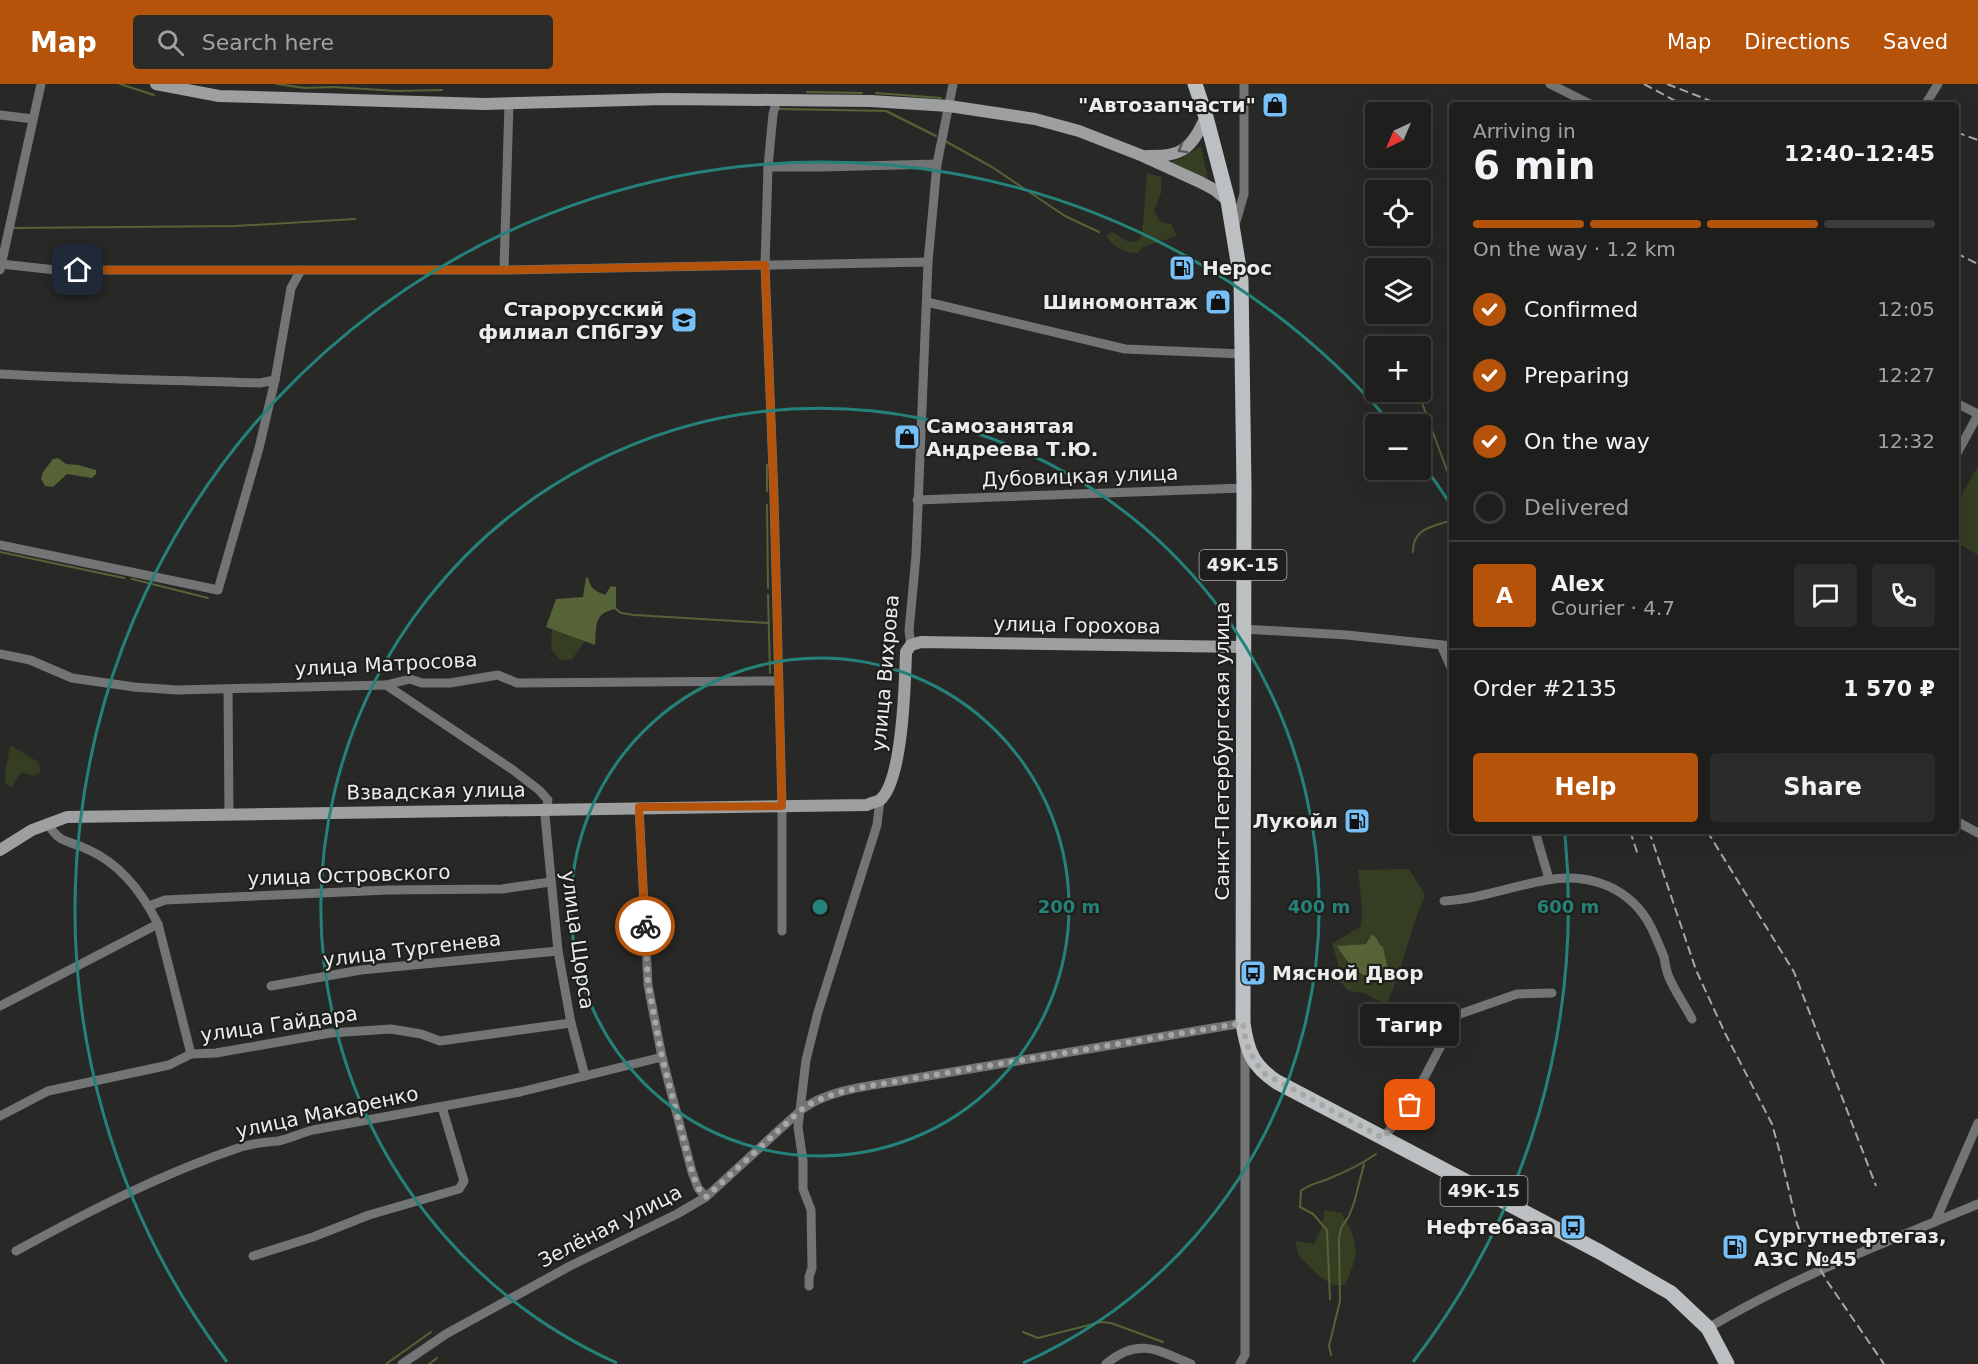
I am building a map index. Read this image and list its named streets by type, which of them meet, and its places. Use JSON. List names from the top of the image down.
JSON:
{
  "streets": {
    "main road": ["49К-15", "Санкт-Петербургская улица"],
    "street": [
      "Дубовицкая улица",
      "улица Горохова",
      "улица Матросова",
      "улица Вихрова",
      "Взвадская улица",
      "улица Островского",
      "улица Щорса",
      "улица Тургенева",
      "улица Гайдара",
      "улица Макаренко",
      "Зелёная улица"
    ]
  },
  "crossings": [
    ["Дубовицкая улица", "улица Вихрова"],
    ["Дубовицкая улица", "Санкт-Петербургская улица"],
    ["49К-15", "Санкт-Петербургская улица"],
    ["49К-15", "Зелёная улица"],
    ["улица Горохова", "улица Вихрова"],
    ["улица Горохова", "Санкт-Петербургская улица"],
    ["улица Вихрова", "Взвадская улица"],
    ["улица Вихрова", "Зелёная улица"],
    ["Санкт-Петербургская улица", "Зелёная улица"],
    ["Взвадская улица", "улица Щорса"],
    ["улица Островского", "улица Щорса"],
    ["улица Щорса", "улица Тургенева"],
    ["улица Щорса", "улица Гайдара"],
    ["улица Щорса", "улица Макаренко"]
  ],
  "places": {
    "shop": ["\"Автозапчасти\"", "Шиномонтаж", "Самозанятая Андреева Т.Ю."],
    "fuel station": ["Нерос", "Лукойл", "Сургутнефтегаз, АЗС №45"],
    "school or university": ["Старорусский филиал СПбГЭУ"],
    "bus stop": ["Мясной Двор", "Нефтебаза"],
    "other": ["Тагир"]
  },
  "north": "bottom left",
  "page": {
    "header": "Map",
    "search": "Search here",
    "nav": ["Map", "Directions", "Saved"],
    "map_buttons": ["+", "−"],
    "heading": ["6 min", "Arriving in", "12:40–12:45"],
    "panel": [
      "Alex",
      "Courier · 4.7",
      "Order #2135",
      "1 570 ₽"
    ],
    "bar": "On the way · 1.2 km",
    "list": [
      ["Confirmed", "12:05"],
      ["Preparing", "12:27"],
      ["On the way", "12:32"],
      "Delivered"
    ],
    "round": "A",
    "buttons": ["Help", "Share"],
    "bubble": "Тагир"
  },
  "rings": ["200 m", "400 m", "600 m"]
}
